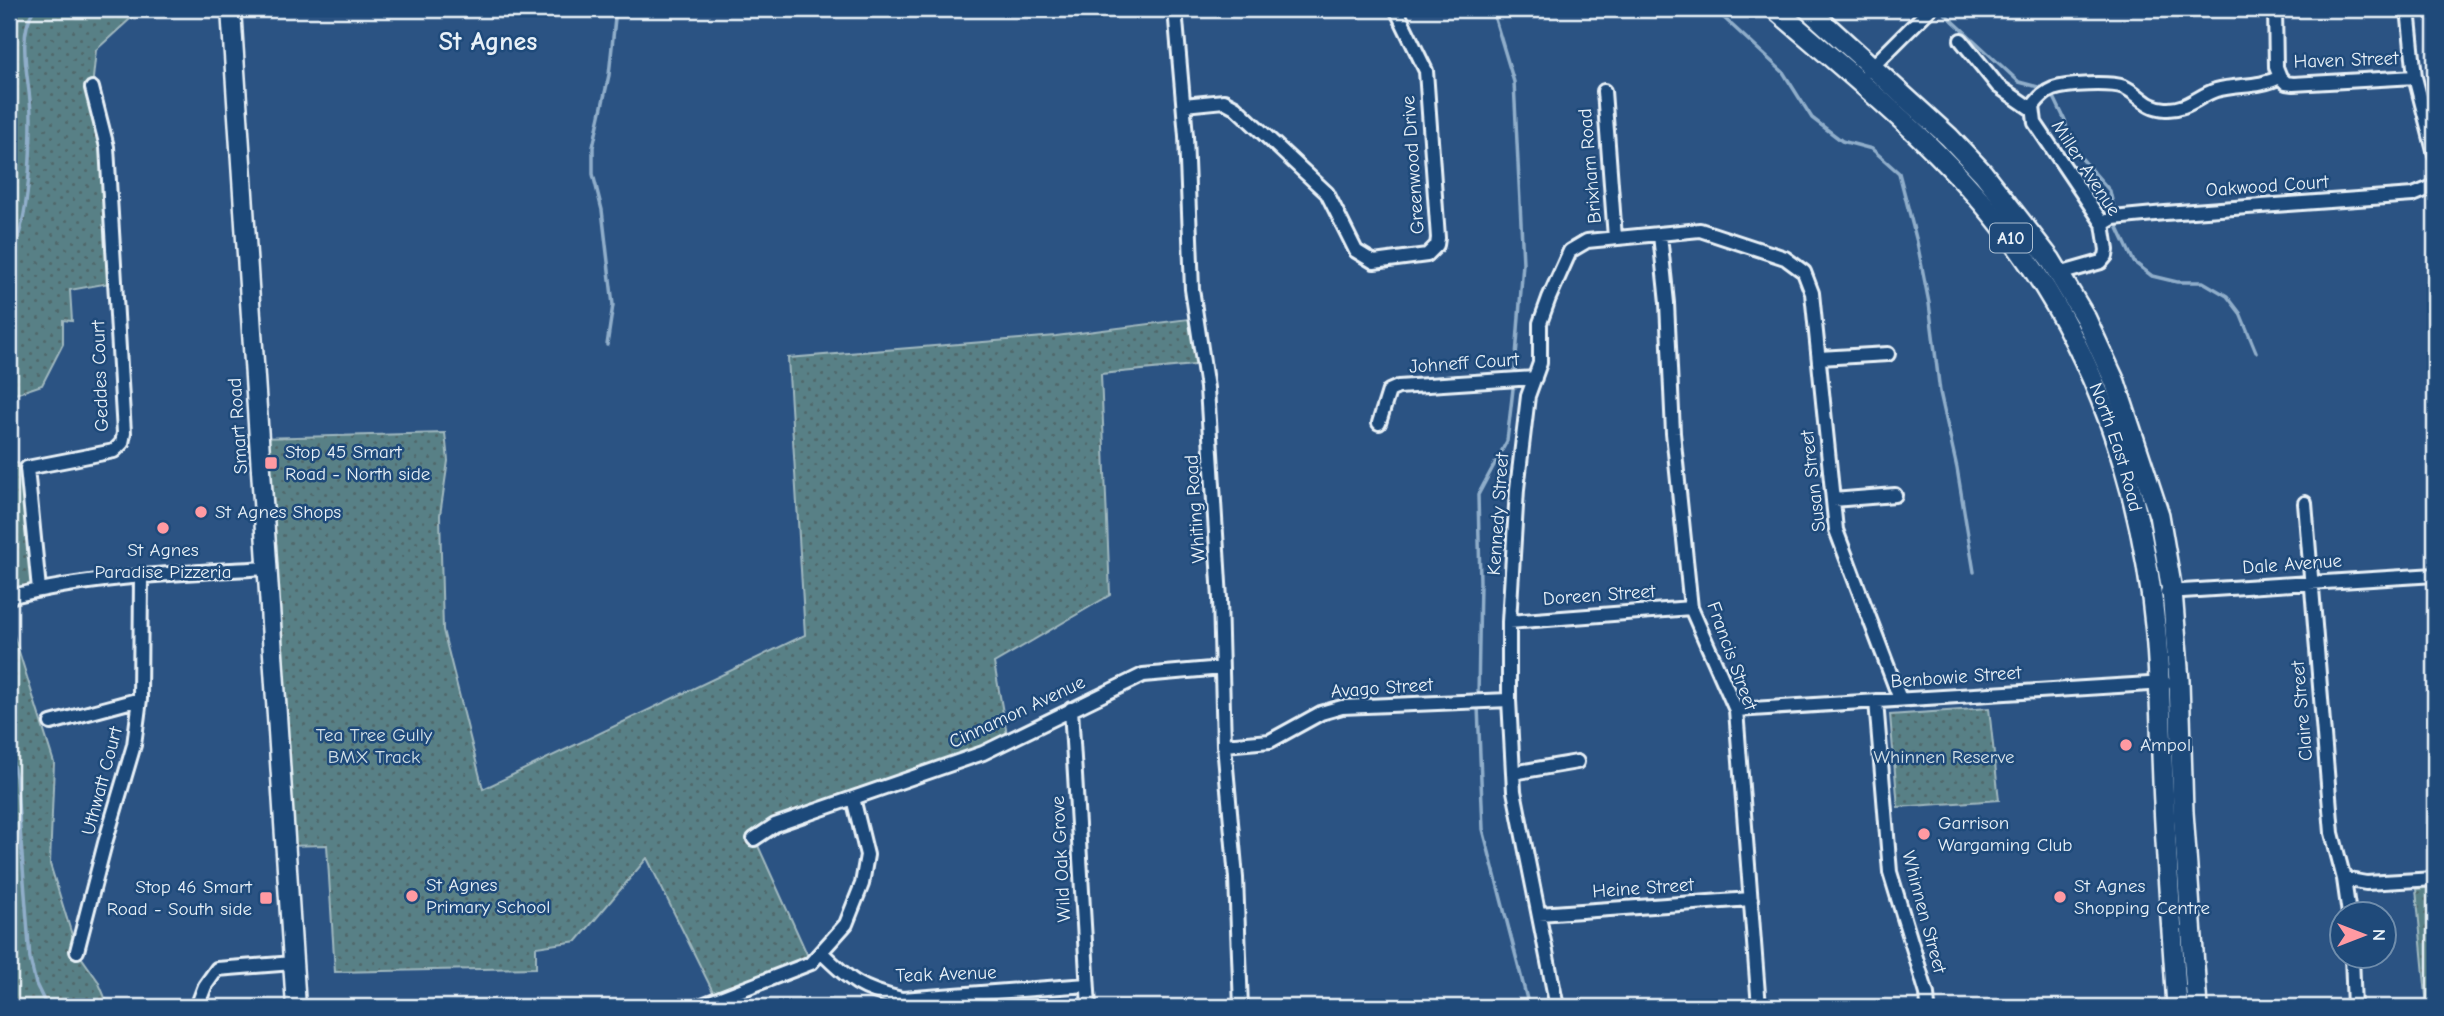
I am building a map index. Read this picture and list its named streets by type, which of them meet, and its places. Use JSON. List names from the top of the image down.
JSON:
{
  "streets": {
    "main road": ["A10", "Smart Road", "North East Road"],
    "street": [
      "Haven Street",
      "Greenwood Drive",
      "Brixham Road",
      "Miller Avenue",
      "Oakwood Court",
      "Johneff Court",
      "Geddes Court",
      "Susan Street",
      "Whiting Road",
      "Kennedy Street",
      "Dale Avenue",
      "Doreen Street",
      "Francis Street",
      "Benbowie Street",
      "Avago Street",
      "Claire Street",
      "Cinnamon Avenue",
      "Uthwatt Court",
      "Wild Oak Grove",
      "Heine Street",
      "Whinnen Street",
      "Teak Avenue"
    ]
  },
  "crossings": [
    ["Haven Street", "Miller Avenue"],
    ["Greenwood Drive", "Whiting Road"],
    ["Brixham Road", "Kennedy Street"],
    ["Miller Avenue", "Oakwood Court"],
    ["Miller Avenue", "North East Road"],
    ["Johneff Court", "Kennedy Street"],
    ["North East Road", "Dale Avenue"],
    ["North East Road", "Benbowie Street"],
    ["Susan Street", "Kennedy Street"],
    ["Susan Street", "Benbowie Street"],
    ["Whiting Road", "Avago Street"],
    ["Whiting Road", "Cinnamon Avenue"],
    ["Kennedy Street", "Doreen Street"],
    ["Kennedy Street", "Francis Street"],
    ["Kennedy Street", "Avago Street"],
    ["Kennedy Street", "Heine Street"],
    ["Dale Avenue", "Claire Street"],
    ["Doreen Street", "Francis Street"],
    ["Francis Street", "Benbowie Street"],
    ["Francis Street", "Heine Street"],
    ["Benbowie Street", "Whinnen Street"],
    ["Cinnamon Avenue", "Wild Oak Grove"],
    ["Wild Oak Grove", "Teak Avenue"]
  ],
  "districts": ["St Agnes"],
  "parks": ["Tea Tree Gully BMX Track", "Whinnen Reserve"],
  "places": {
    "transit": ["Stop 45 Smart Road - North side", "Stop 46 Smart Road - South side"],
    "other": [
      "St Agnes Shops",
      "St Agnes Paradise Pizzeria",
      "Ampol",
      "Garrison Wargaming Club",
      "St Agnes Primary School",
      "St Agnes Shopping Centre"
    ]
  },
  "north": "right"
}
